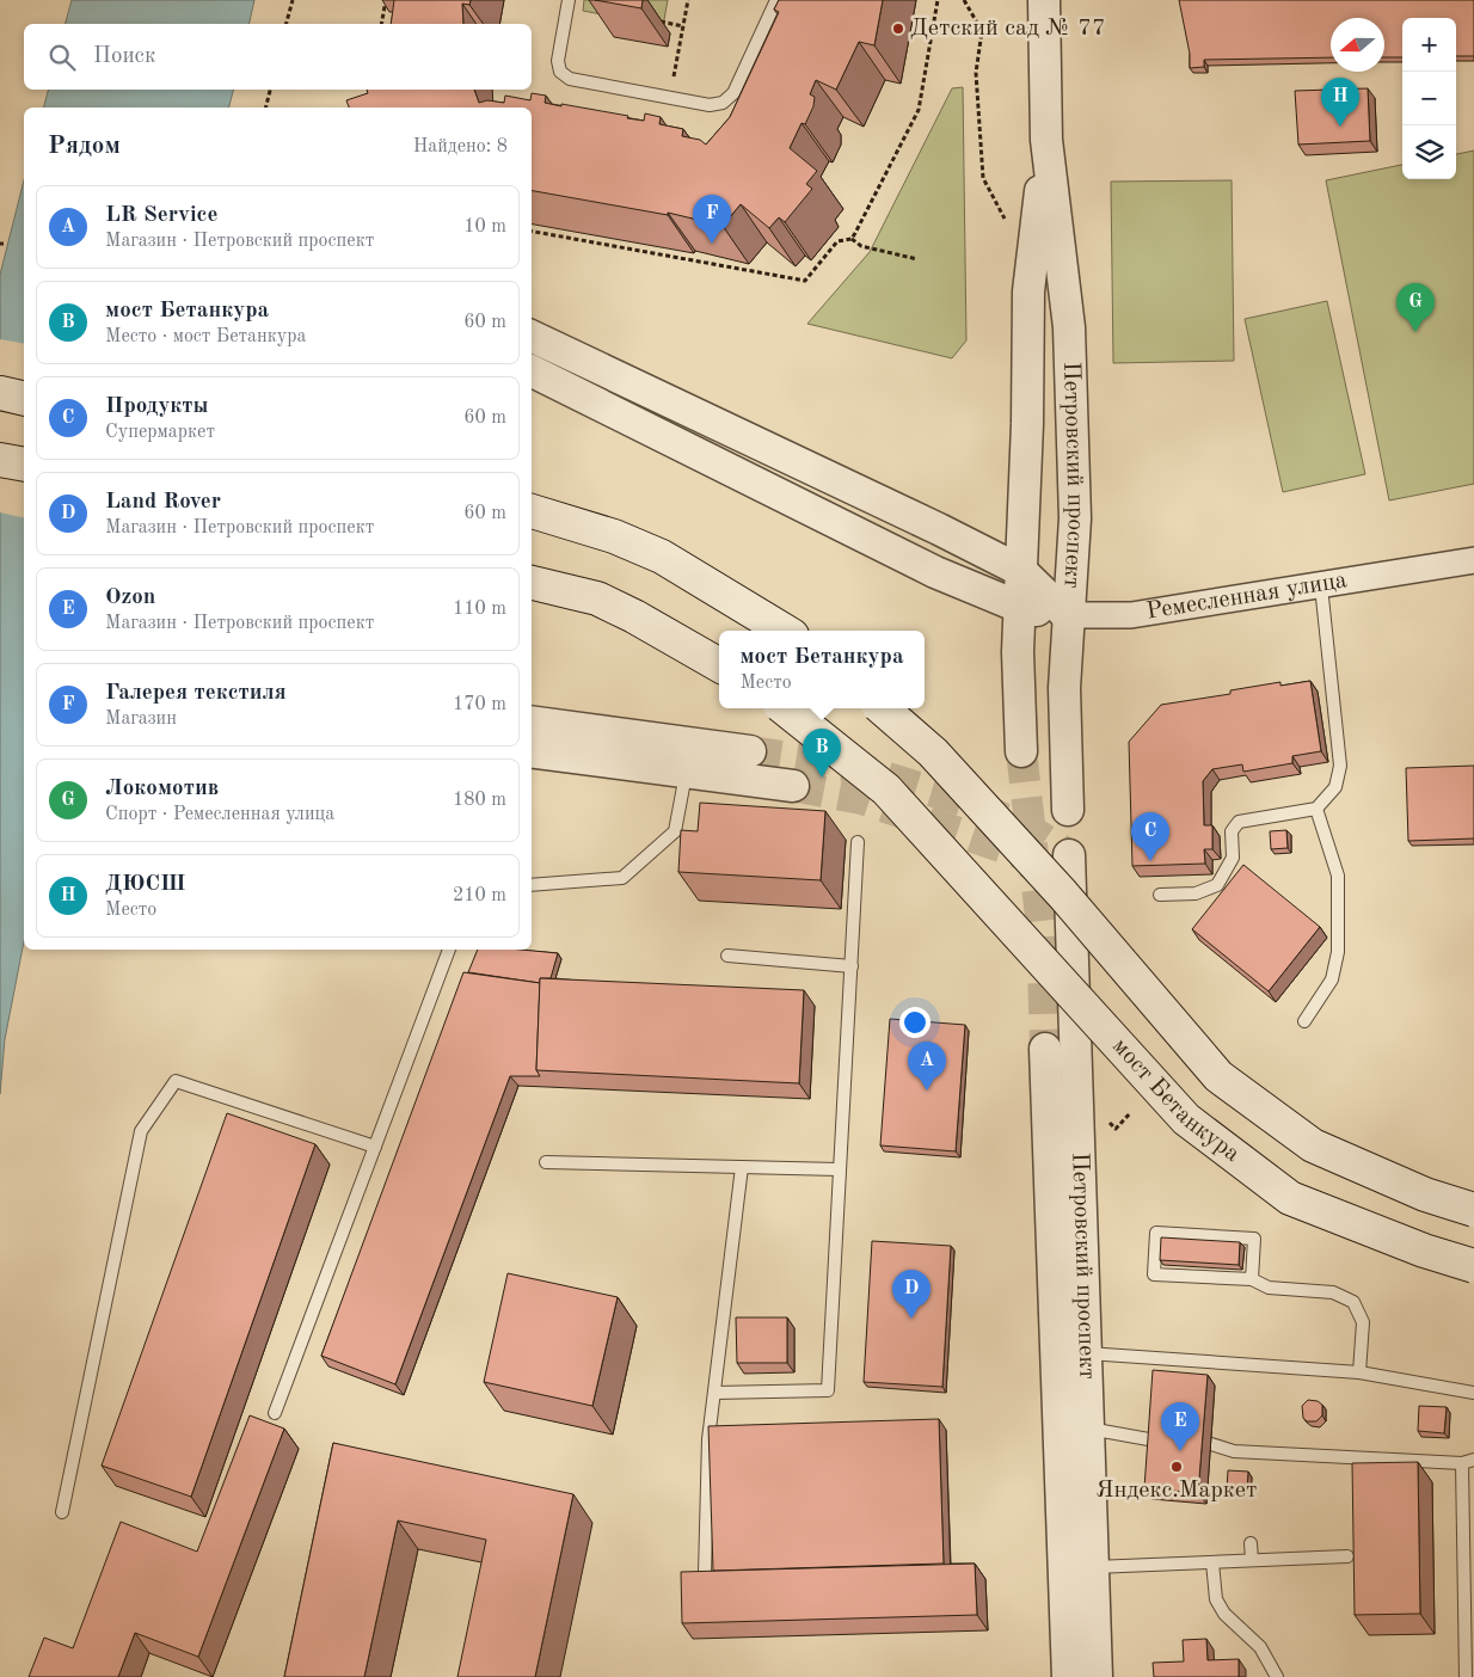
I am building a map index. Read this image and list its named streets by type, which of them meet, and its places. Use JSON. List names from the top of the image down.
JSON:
{
  "streets": {
    "main road": ["мост Бетанкура"],
    "street": ["Петровский проспект", "Ремесленная улица"]
  },
  "crossings": [
    ["Петровский проспект", "Ремесленная улица"]
  ],
  "places": ["Детский сад № 77", "Яндекс.Маркет"],
  "north": "left",
  "page": {
    "map_buttons": ["+", "−"],
    "search": "Поиск",
    "pins": [
      "H",
      "F",
      "G",
      "B",
      "C",
      "A",
      "D",
      "E"
    ],
    "heading": ["Рядом", "Найдено: 8"],
    "list": [
      {
        "mark": "A",
        "name": "LR Service",
        "note": "Магазин · Петровский проспект",
        "value": "10 m"
      },
      {
        "mark": "B",
        "name": "мост Бетанкура",
        "note": "Место · мост Бетанкура",
        "value": "60 m"
      },
      {
        "mark": "C",
        "name": "Продукты",
        "note": "Супермаркет",
        "value": "60 m"
      },
      {
        "mark": "D",
        "name": "Land Rover",
        "note": "Магазин · Петровский проспект",
        "value": "60 m"
      },
      {
        "mark": "E",
        "name": "Ozon",
        "note": "Магазин · Петровский проспект",
        "value": "110 m"
      },
      {
        "mark": "F",
        "name": "Галерея текстиля",
        "note": "Магазин",
        "value": "170 m"
      },
      {
        "mark": "G",
        "name": "Локомотив",
        "note": "Спорт · Ремесленная улица",
        "value": "180 m"
      },
      {
        "mark": "H",
        "name": "ДЮСШ",
        "note": "Место",
        "value": "210 m"
      }
    ],
    "popup": ["мост Бетанкура", "Место"]
  }
}
